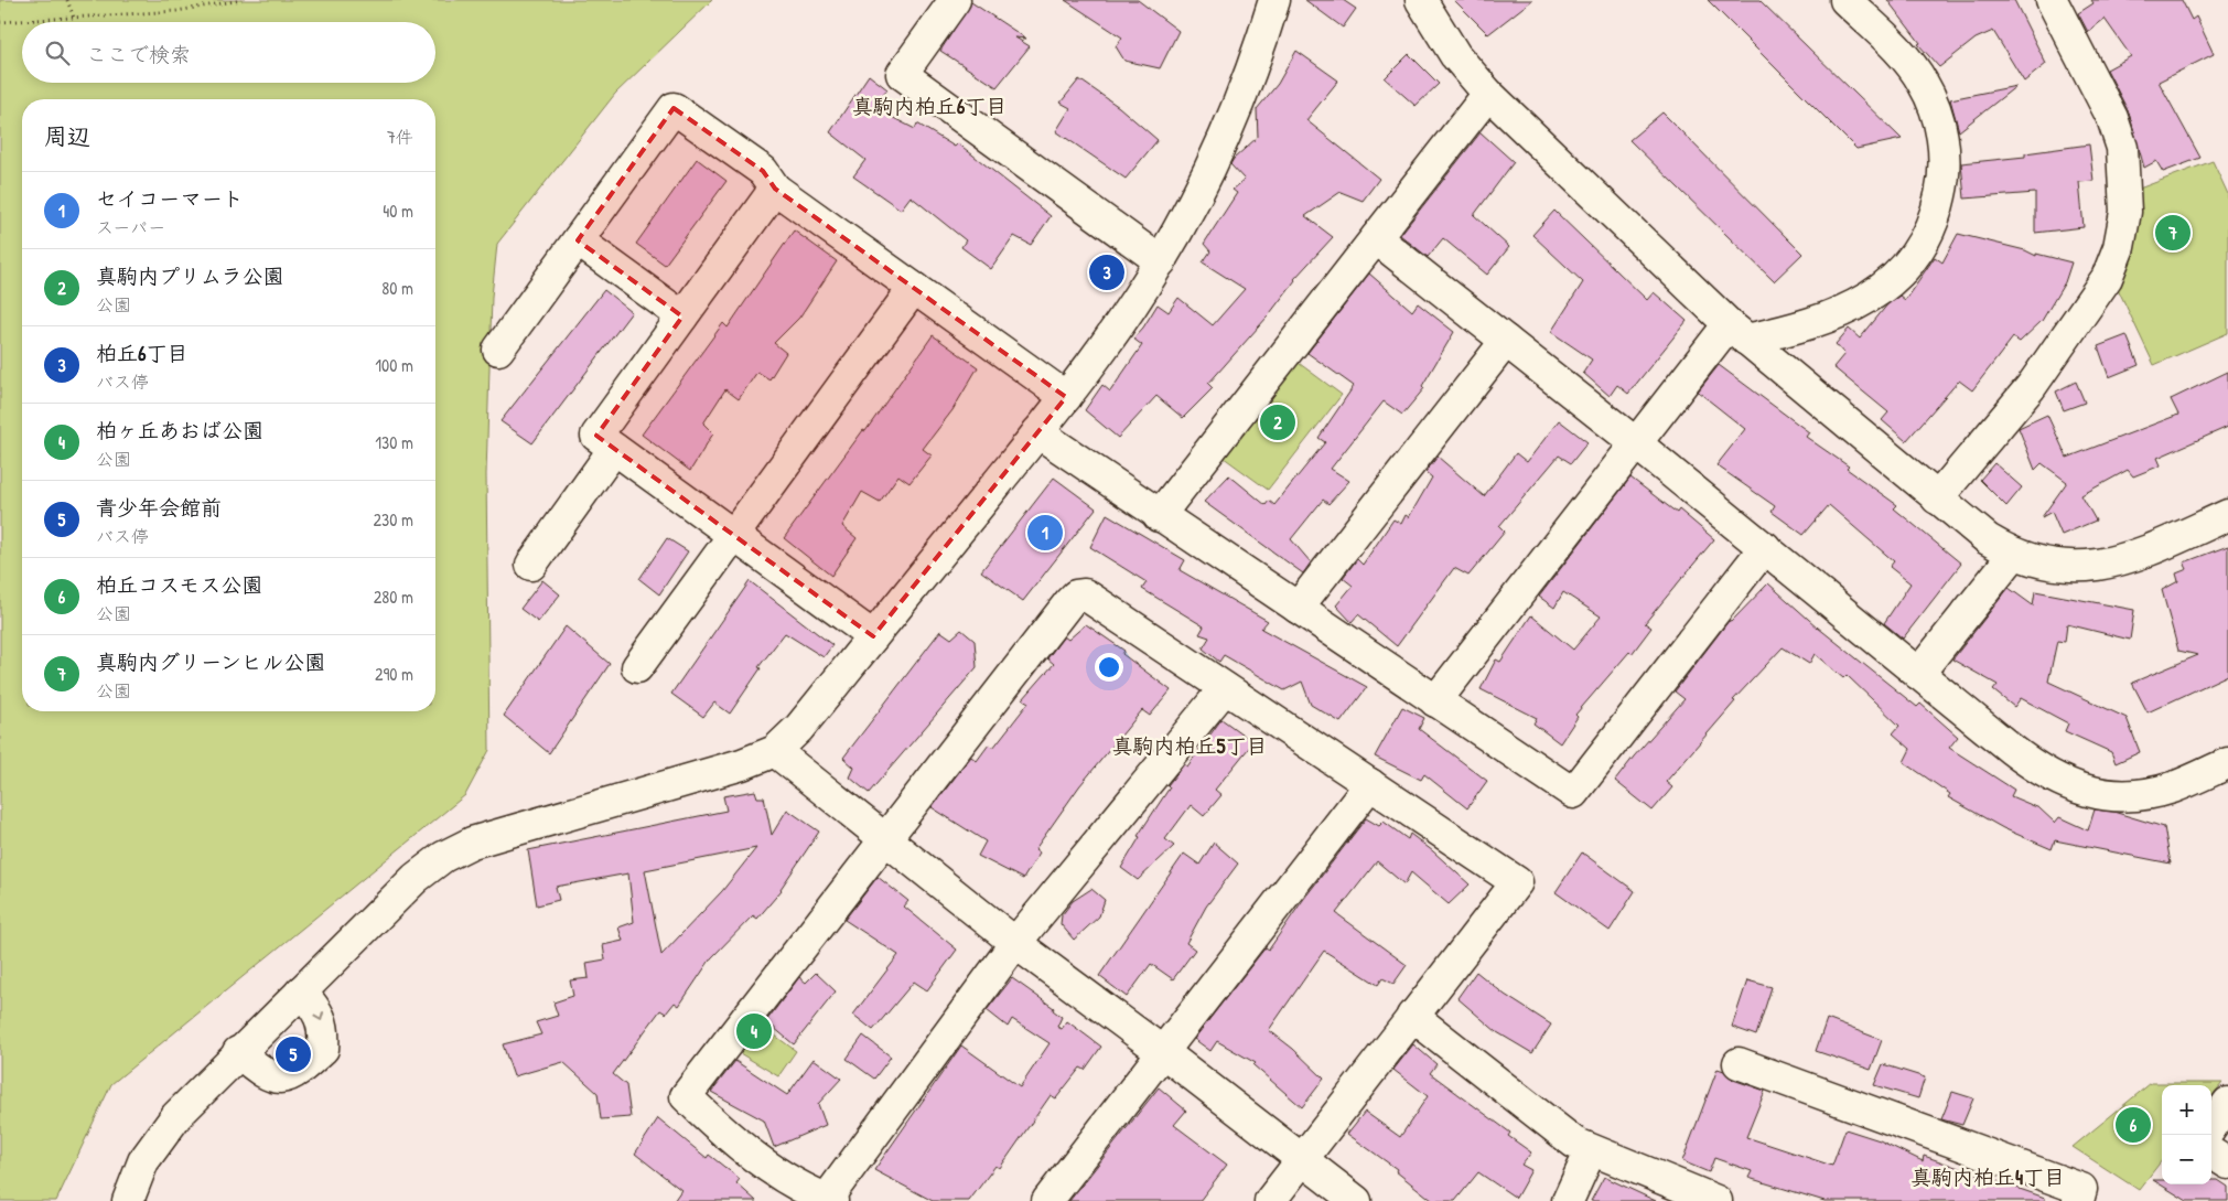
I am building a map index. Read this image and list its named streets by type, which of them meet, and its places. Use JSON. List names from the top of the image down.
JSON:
{
  "districts": ["真駒内柏丘6丁目", "真駒内柏丘5丁目", "真駒内柏丘4丁目"],
  "page": {
    "search": "ここで検索",
    "heading": ["周辺", "7件"],
    "list": [
      {
        "mark": "1",
        "name": "セイコーマート",
        "note": "スーパー",
        "value": "40 m"
      },
      {
        "mark": "2",
        "name": "真駒内プリムラ公園",
        "note": "公園",
        "value": "80 m"
      },
      {
        "mark": "3",
        "name": "柏丘6丁目",
        "note": "バス停",
        "value": "100 m"
      },
      {
        "mark": "4",
        "name": "柏ヶ丘あおば公園",
        "note": "公園",
        "value": "130 m"
      },
      {
        "mark": "5",
        "name": "青少年会館前",
        "note": "バス停",
        "value": "230 m"
      },
      {
        "mark": "6",
        "name": "柏丘コスモス公園",
        "note": "公園",
        "value": "280 m"
      },
      {
        "mark": "7",
        "name": "真駒内グリーンヒル公園",
        "note": "公園",
        "value": "290 m"
      }
    ],
    "pins": [
      "7",
      "3",
      "2",
      "1",
      "4",
      "5",
      "6"
    ],
    "map_buttons": ["+", "−"]
  }
}
